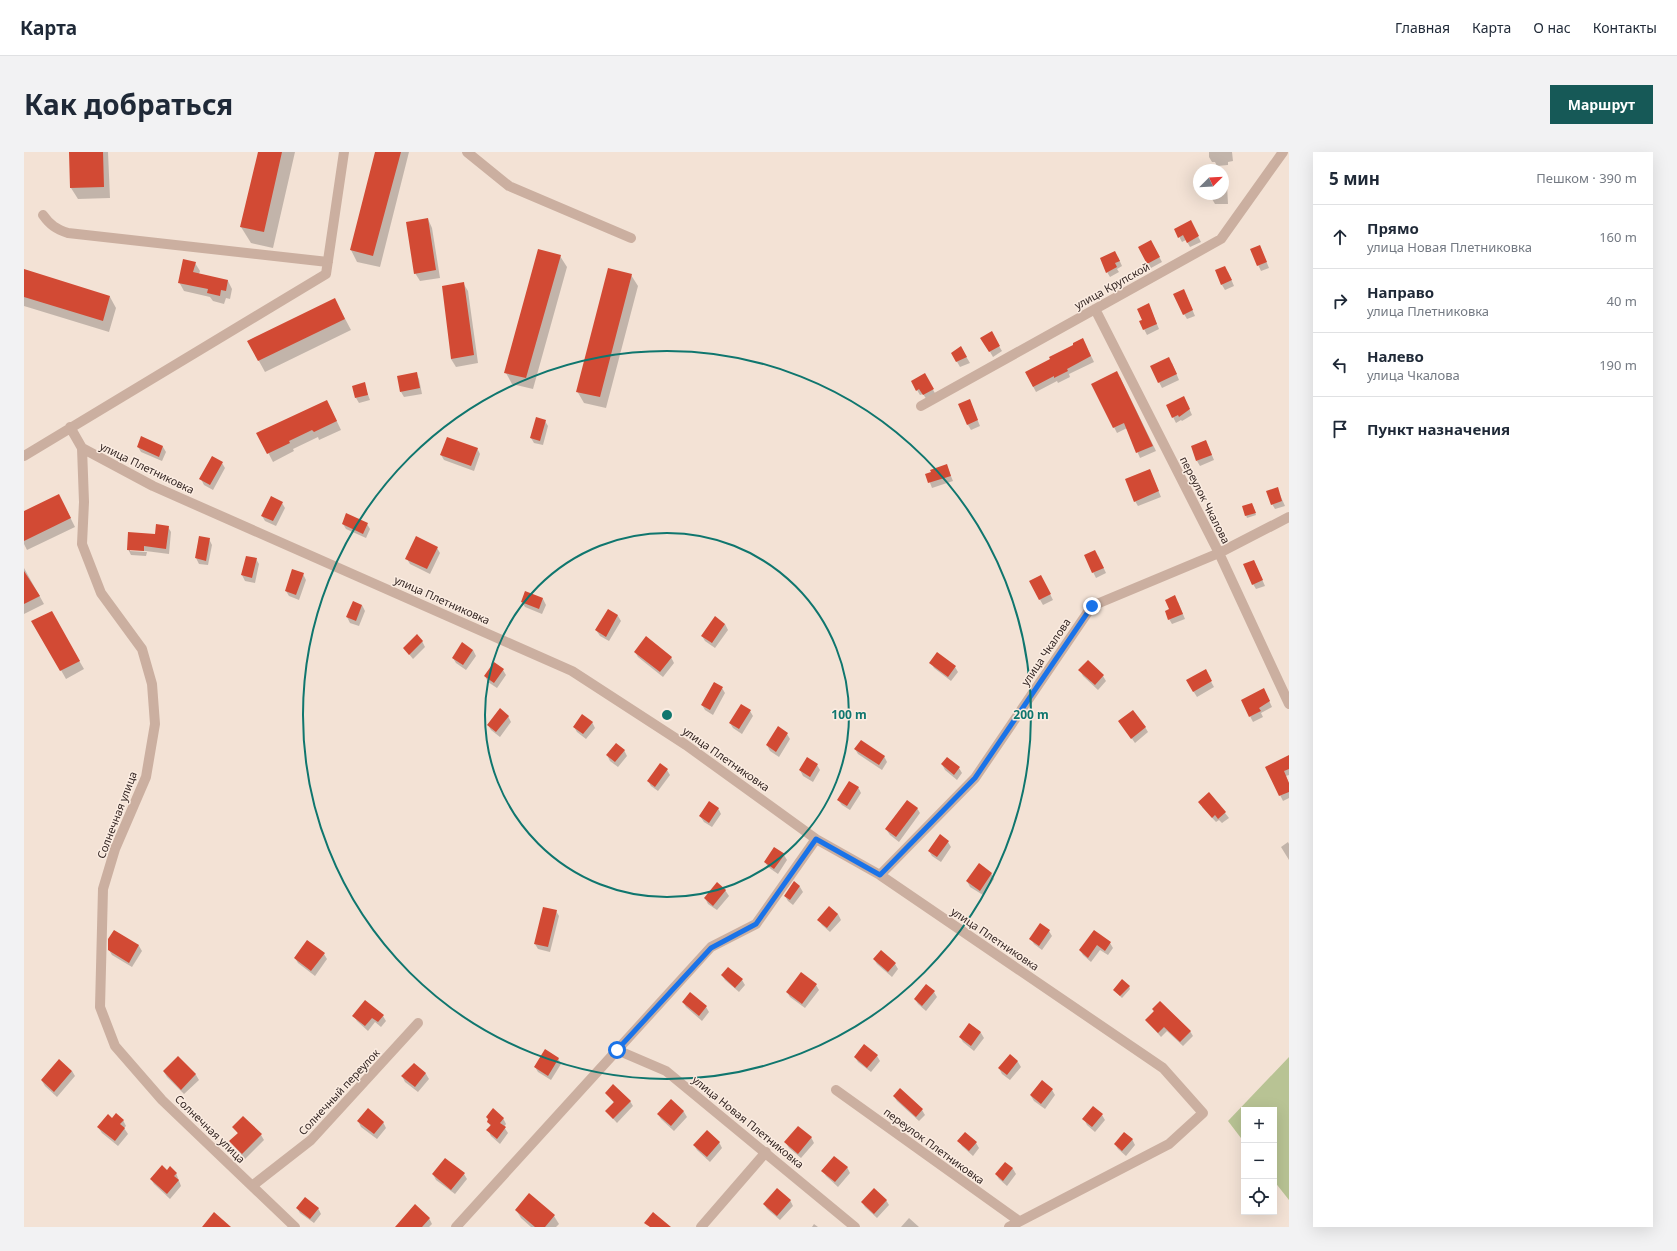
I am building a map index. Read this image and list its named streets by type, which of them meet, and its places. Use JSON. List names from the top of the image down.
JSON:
{
  "streets": {
    "street": [
      "улица Крупской",
      "улица Плетниковка",
      "переулок Чкалова",
      "улица Чкалова",
      "Солнечная улица",
      "Солнечный переулок",
      "улица Новая Плетниковка",
      "переулок Плетниковка"
    ]
  },
  "crossings": [
    ["улица Крупской", "переулок Чкалова"],
    ["улица Плетниковка", "улица Чкалова"],
    ["улица Плетниковка", "Солнечная улица"],
    ["улица Плетниковка", "переулок Плетниковка"],
    ["переулок Чкалова", "улица Чкалова"],
    ["Солнечная улица", "Солнечный переулок"]
  ],
  "north": "top right",
  "page": {
    "header": "Карта",
    "nav": [
      "Главная",
      "Карта",
      "О нас",
      "Контакты"
    ],
    "title": "Как добраться",
    "buttons": "Маршрут",
    "heading": ["5 мин", "Пешком · 390 m"],
    "list": [
      ["Прямо", "улица Новая Плетниковка", "160 m"],
      ["Направо", "улица Плетниковка", "40 m"],
      ["Налево", "улица Чкалова", "190 m"],
      "Пункт назначения"
    ],
    "map_buttons": ["+", "−"]
  },
  "rings": ["100 m", "200 m"]
}
